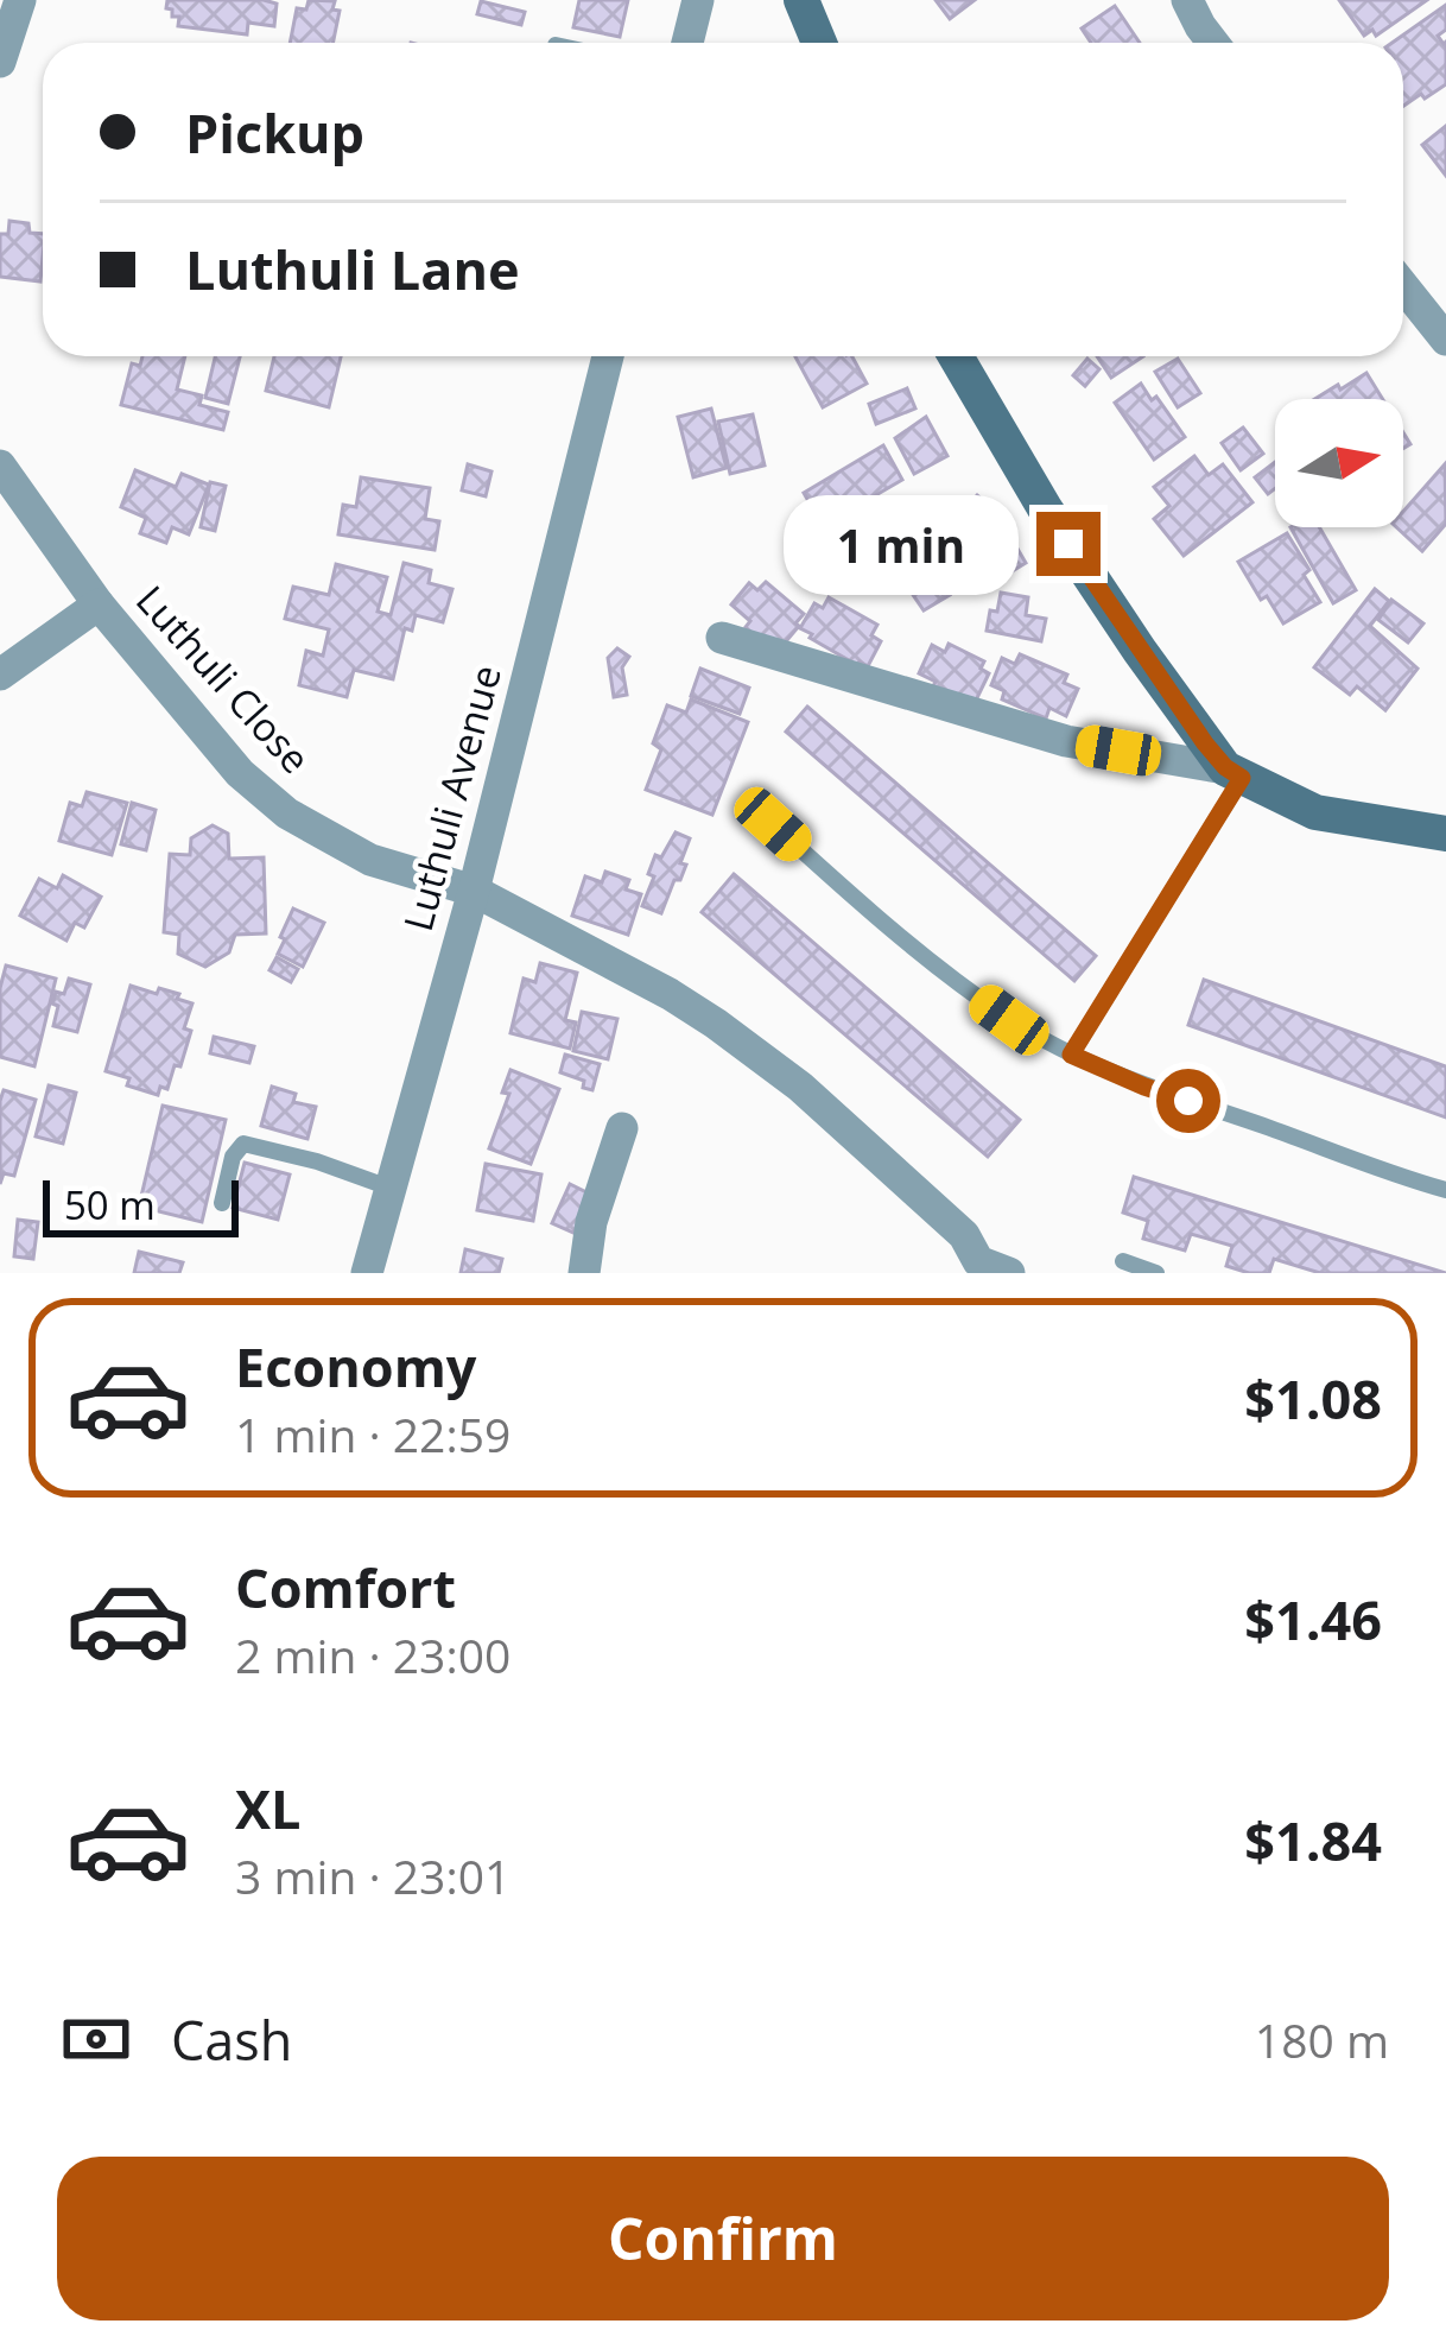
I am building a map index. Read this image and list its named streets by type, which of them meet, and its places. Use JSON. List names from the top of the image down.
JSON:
{
  "streets": {
    "street": ["Luthuli Close", "Luthuli Avenue"]
  },
  "crossings": [
    ["Luthuli Close", "Luthuli Avenue"]
  ],
  "scale_bar": "50 m",
  "north": "right",
  "page": {
    "banner": ["Pickup", "Luthuli Lane"],
    "bubble": "1 min",
    "scale": "50 m",
    "list": [
      {
        "name": "Economy",
        "note": "1 min · 22:59",
        "value": "$1.08"
      },
      {
        "name": "Comfort",
        "note": "2 min · 23:00",
        "value": "$1.46"
      },
      {
        "name": "XL",
        "note": "3 min · 23:01",
        "value": "$1.84"
      }
    ],
    "pay": ["Cash", "180 m"],
    "buttons": "Confirm"
  }
}
